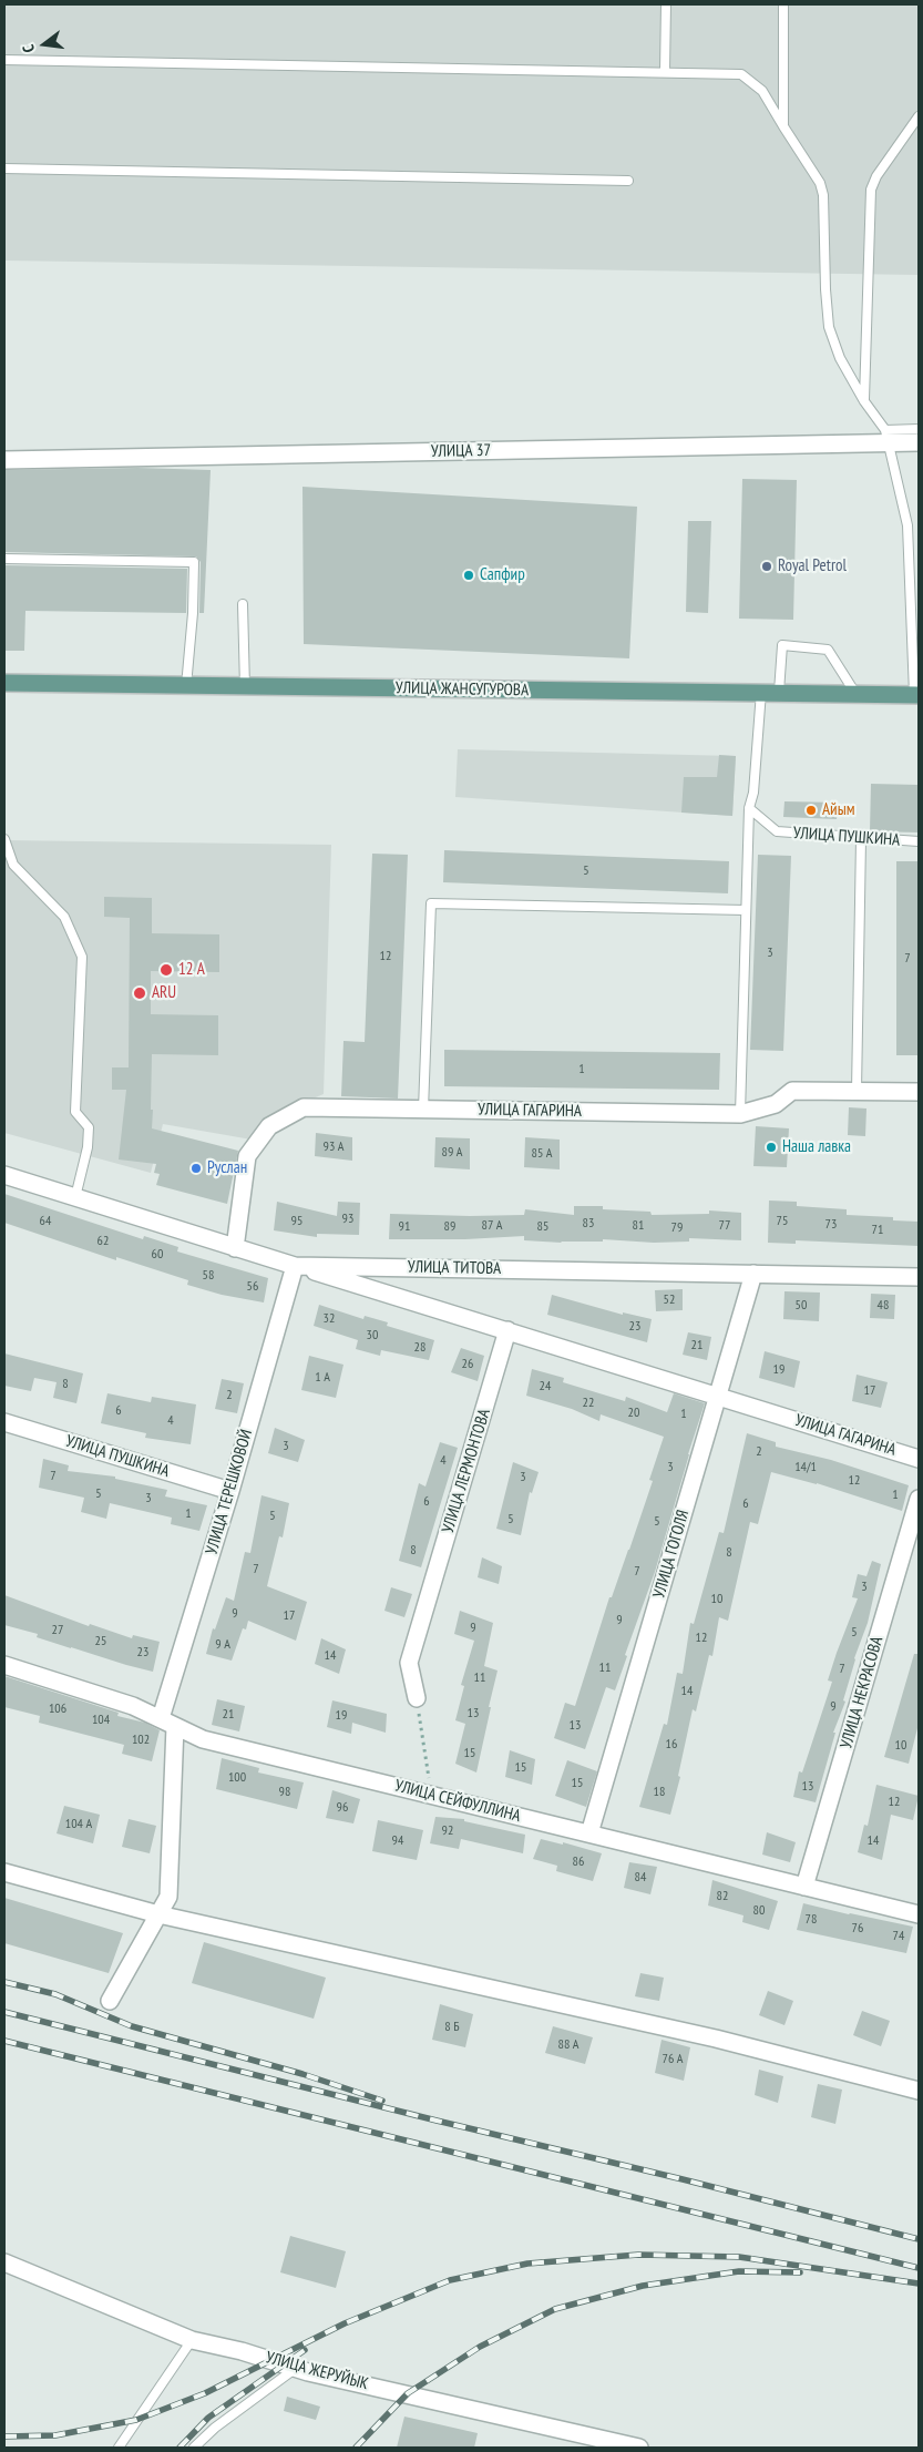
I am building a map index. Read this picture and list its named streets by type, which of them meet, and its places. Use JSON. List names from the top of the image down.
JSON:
{
  "streets": {
    "main road": ["УЛИЦА ЖАНСУГУРОВА"],
    "street": [
      "УЛИЦА 37",
      "УЛИЦА ПУШКИНА",
      "УЛИЦА ГАГАРИНА",
      "УЛИЦА ТИТОВА",
      "УЛИЦА ЛЕРМОНТОВА",
      "УЛИЦА ТЕРЕШКОВОЙ",
      "УЛИЦА ГОГОЛЯ",
      "УЛИЦА НЕКРАСОВА",
      "УЛИЦА СЕЙФУЛЛИНА",
      "УЛИЦА ЖЕРУЙЫК"
    ]
  },
  "crossings": [
    ["УЛИЦА ПУШКИНА", "УЛИЦА ТЕРЕШКОВОЙ"],
    ["УЛИЦА ГАГАРИНА", "УЛИЦА ТИТОВА"],
    ["УЛИЦА ГАГАРИНА", "УЛИЦА ЛЕРМОНТОВА"],
    ["УЛИЦА ГАГАРИНА", "УЛИЦА ТЕРЕШКОВОЙ"],
    ["УЛИЦА ГАГАРИНА", "УЛИЦА ГОГОЛЯ"],
    ["УЛИЦА ТИТОВА", "УЛИЦА ТЕРЕШКОВОЙ"],
    ["УЛИЦА ТИТОВА", "УЛИЦА ГОГОЛЯ"],
    ["УЛИЦА ТЕРЕШКОВОЙ", "УЛИЦА СЕЙФУЛЛИНА"],
    ["УЛИЦА ГОГОЛЯ", "УЛИЦА СЕЙФУЛЛИНА"],
    ["УЛИЦА НЕКРАСОВА", "УЛИЦА СЕЙФУЛЛИНА"]
  ],
  "places": [
    "Royal Petrol",
    "Сапфир",
    "Айым",
    "12 А",
    "ARU",
    "Наша лавка",
    "Руслан"
  ],
  "house_numbers": [
    "5",
    "3",
    "12",
    "7",
    "1",
    "93 А",
    "89 А",
    "85 А",
    "93",
    "64",
    "95",
    "75",
    "83",
    "73",
    "87 А",
    "81",
    "77",
    "91",
    "89",
    "85",
    "79",
    "71",
    "62",
    "60",
    "58",
    "56",
    "52",
    "50",
    "48",
    "32",
    "23",
    "30",
    "21",
    "28",
    "26",
    "19",
    "1 А",
    "8",
    "24",
    "17",
    "2",
    "22",
    "6",
    "20",
    "1",
    "4",
    "3",
    "2",
    "4",
    "3",
    "14/1",
    "7",
    "3",
    "12",
    "5",
    "1",
    "3",
    "6",
    "6",
    "1",
    "5",
    "5",
    "5",
    "8",
    "8",
    "7",
    "7",
    "3",
    "10",
    "9",
    "17",
    "9",
    "9",
    "27",
    "5",
    "12",
    "25",
    "9 А",
    "23",
    "14",
    "11",
    "7",
    "11",
    "14",
    "9",
    "106",
    "13",
    "21",
    "19",
    "104",
    "13",
    "102",
    "16",
    "10",
    "15",
    "15",
    "100",
    "15",
    "13",
    "98",
    "18",
    "12",
    "96",
    "104 А",
    "92",
    "94",
    "14",
    "86",
    "84",
    "82",
    "80",
    "78",
    "76",
    "74",
    "8 Б",
    "88 А",
    "76 А"
  ],
  "north": "left"
}
